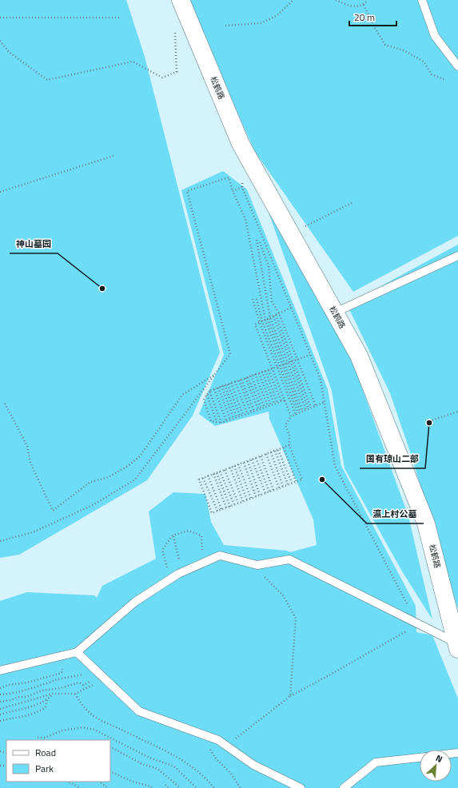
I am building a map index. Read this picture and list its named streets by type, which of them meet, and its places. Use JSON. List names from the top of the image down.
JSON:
{
  "streets": {
    "street": ["松鹤路"]
  },
  "places": ["神山墓园", "国有琼山二部", "瀛上村公墓"],
  "legend": ["Road", "Park"],
  "scale_bar": "20 m",
  "north": "top right"
}
